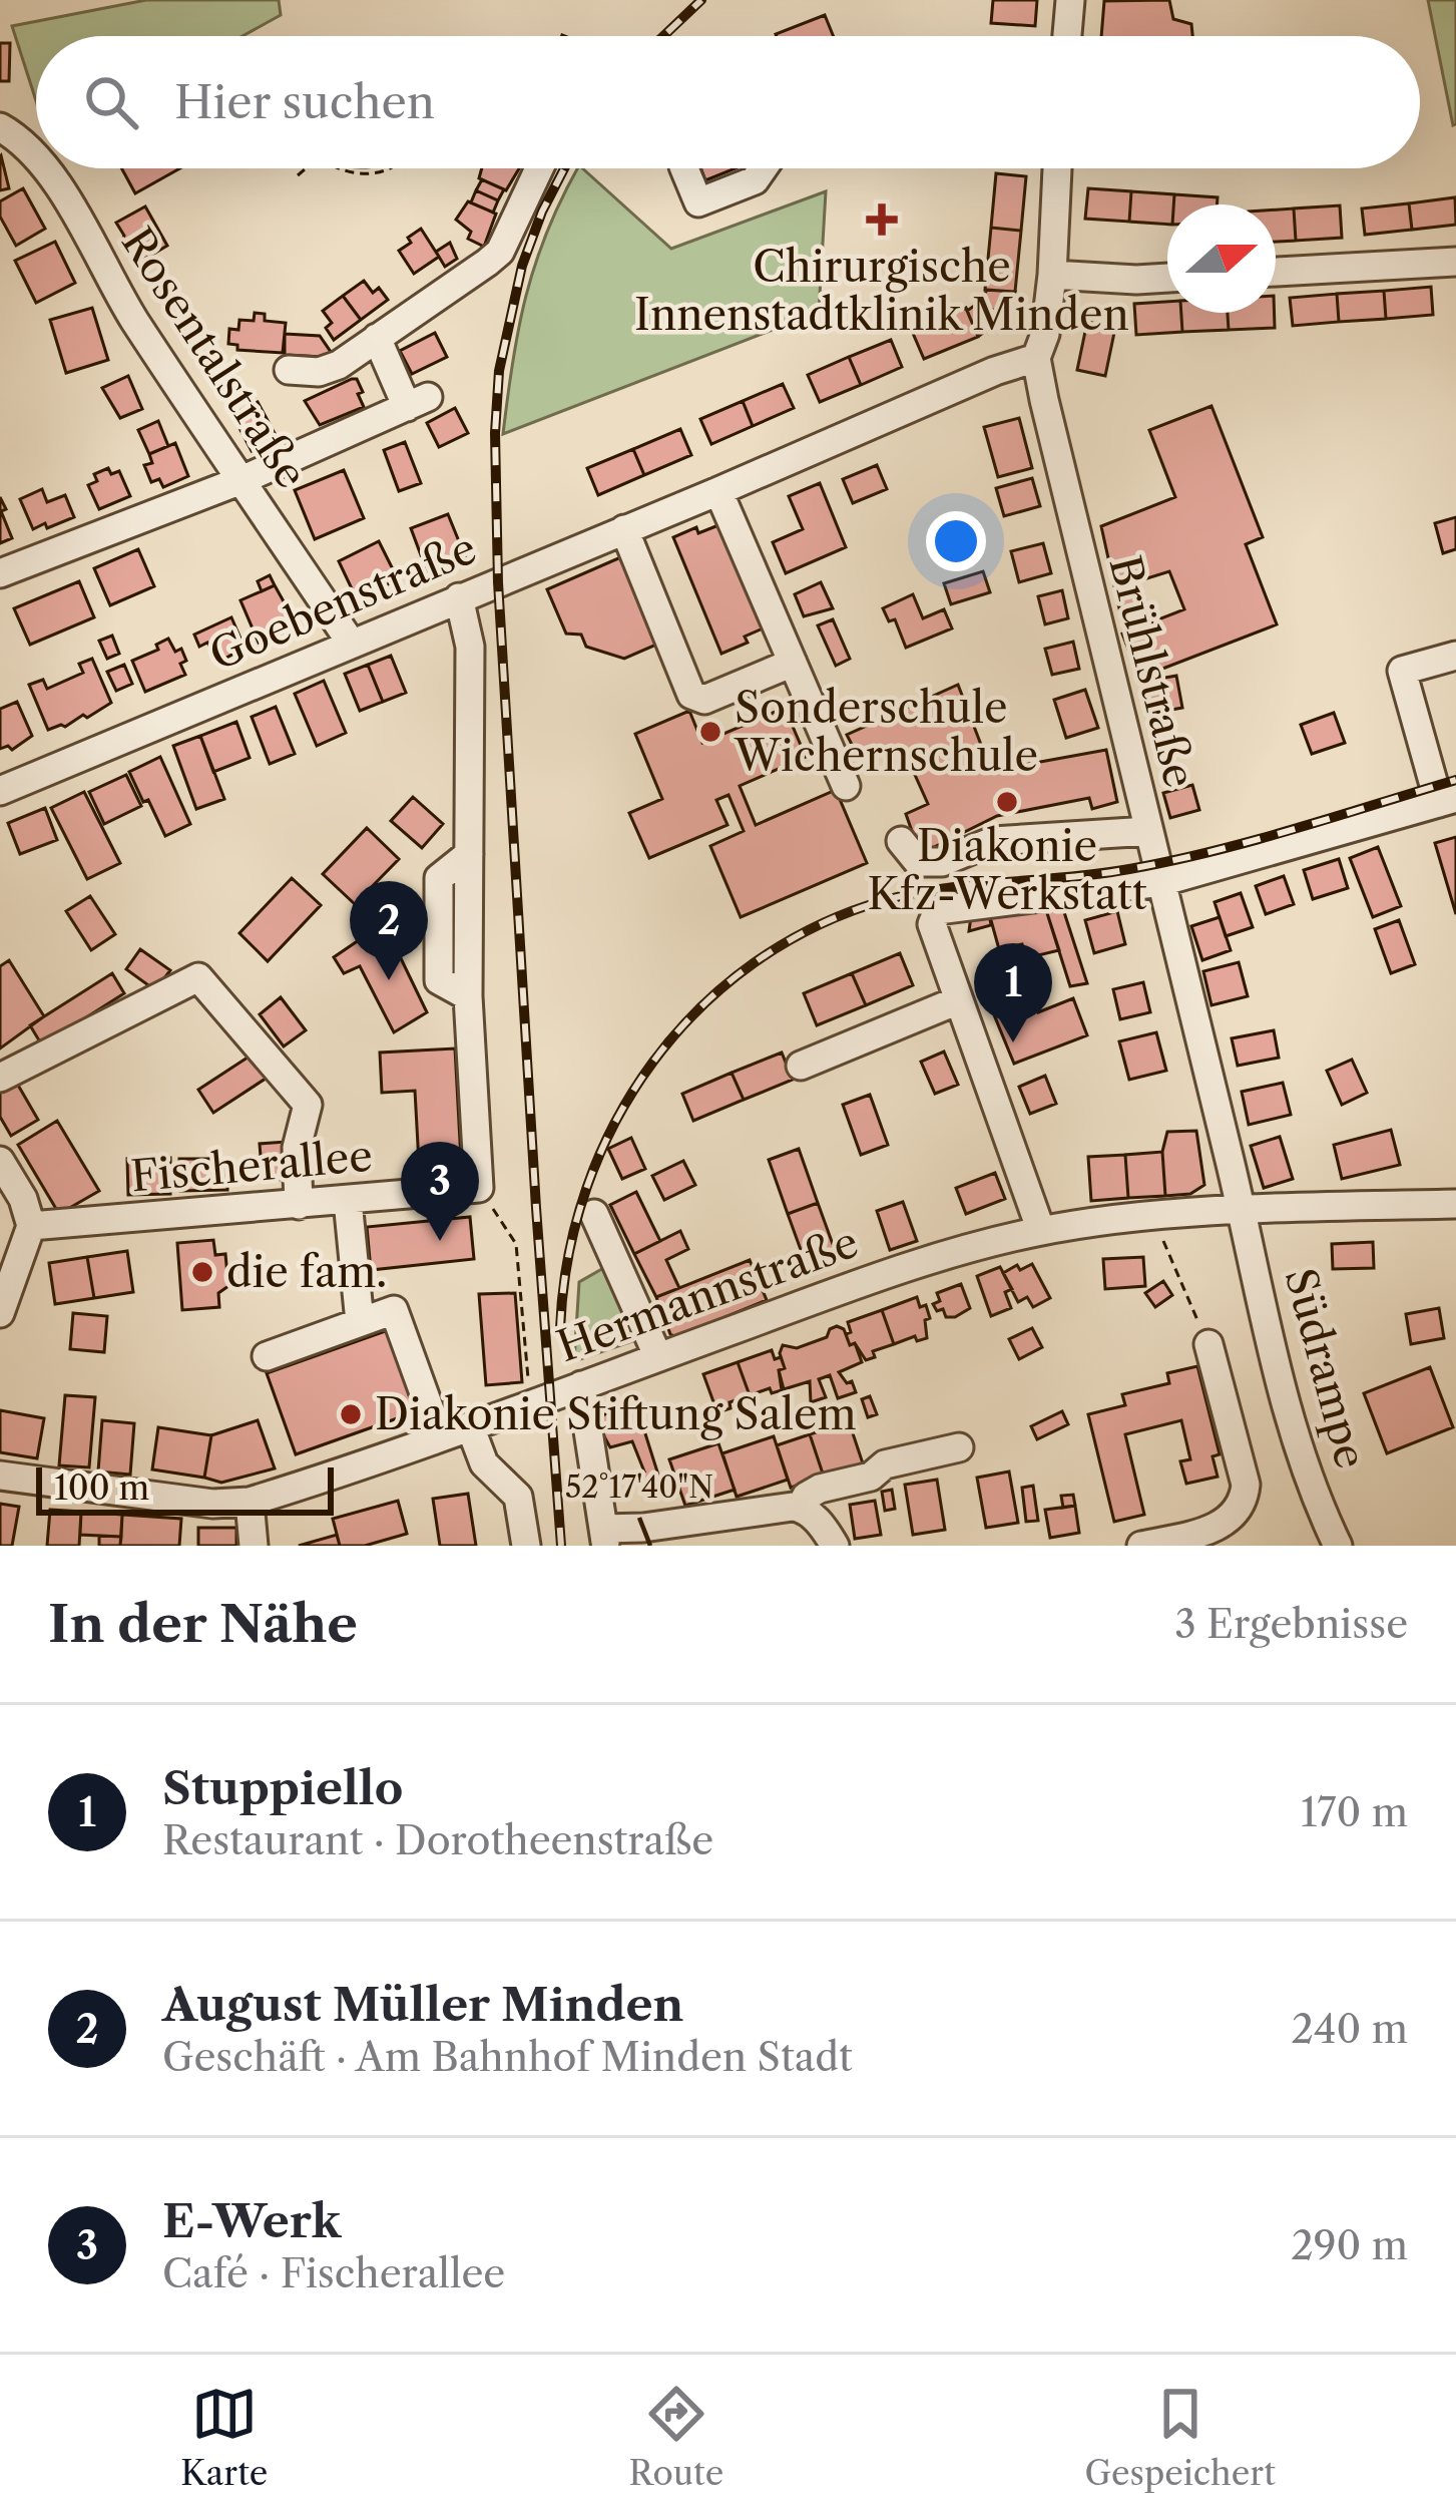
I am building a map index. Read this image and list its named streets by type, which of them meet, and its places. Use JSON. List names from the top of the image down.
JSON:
{
  "streets": {
    "street": [
      "Rosentalstraße",
      "Goebenstraße",
      "Brühlstraße",
      "Fischerallee",
      "Hermannstraße",
      "Südrampe"
    ]
  },
  "crossings": [
    ["Rosentalstraße", "Goebenstraße"],
    ["Goebenstraße", "Brühlstraße"],
    ["Brühlstraße", "Hermannstraße"],
    ["Brühlstraße", "Südrampe"],
    ["Hermannstraße", "Südrampe"]
  ],
  "places": {
    "health": ["Chirurgische Innenstadtklinik Minden"],
    "other": [
      "Sonderschule Wichernschule",
      "Diakonie Kfz-Werkstatt",
      "die fam.",
      "Diakonie Stiftung Salem"
    ]
  },
  "scale_bar": "100 m",
  "north": "right",
  "page": {
    "search": "Hier suchen",
    "pins": ["2", "1", "3"],
    "scale": "100 m",
    "heading": ["In der Nähe", "3 Ergebnisse"],
    "list": [
      {
        "mark": "1",
        "name": "Stuppiello",
        "note": "Restaurant · Dorotheenstraße",
        "value": "170 m"
      },
      {
        "mark": "2",
        "name": "August Müller Minden",
        "note": "Geschäft · Am Bahnhof Minden Stadt",
        "value": "240 m"
      },
      {
        "mark": "3",
        "name": "E-Werk",
        "note": "Café · Fischerallee",
        "value": "290 m"
      }
    ],
    "nav": ["Karte", "Route", "Gespeichert"]
  },
  "coordinates": ["52°17'40\"N"]
}
